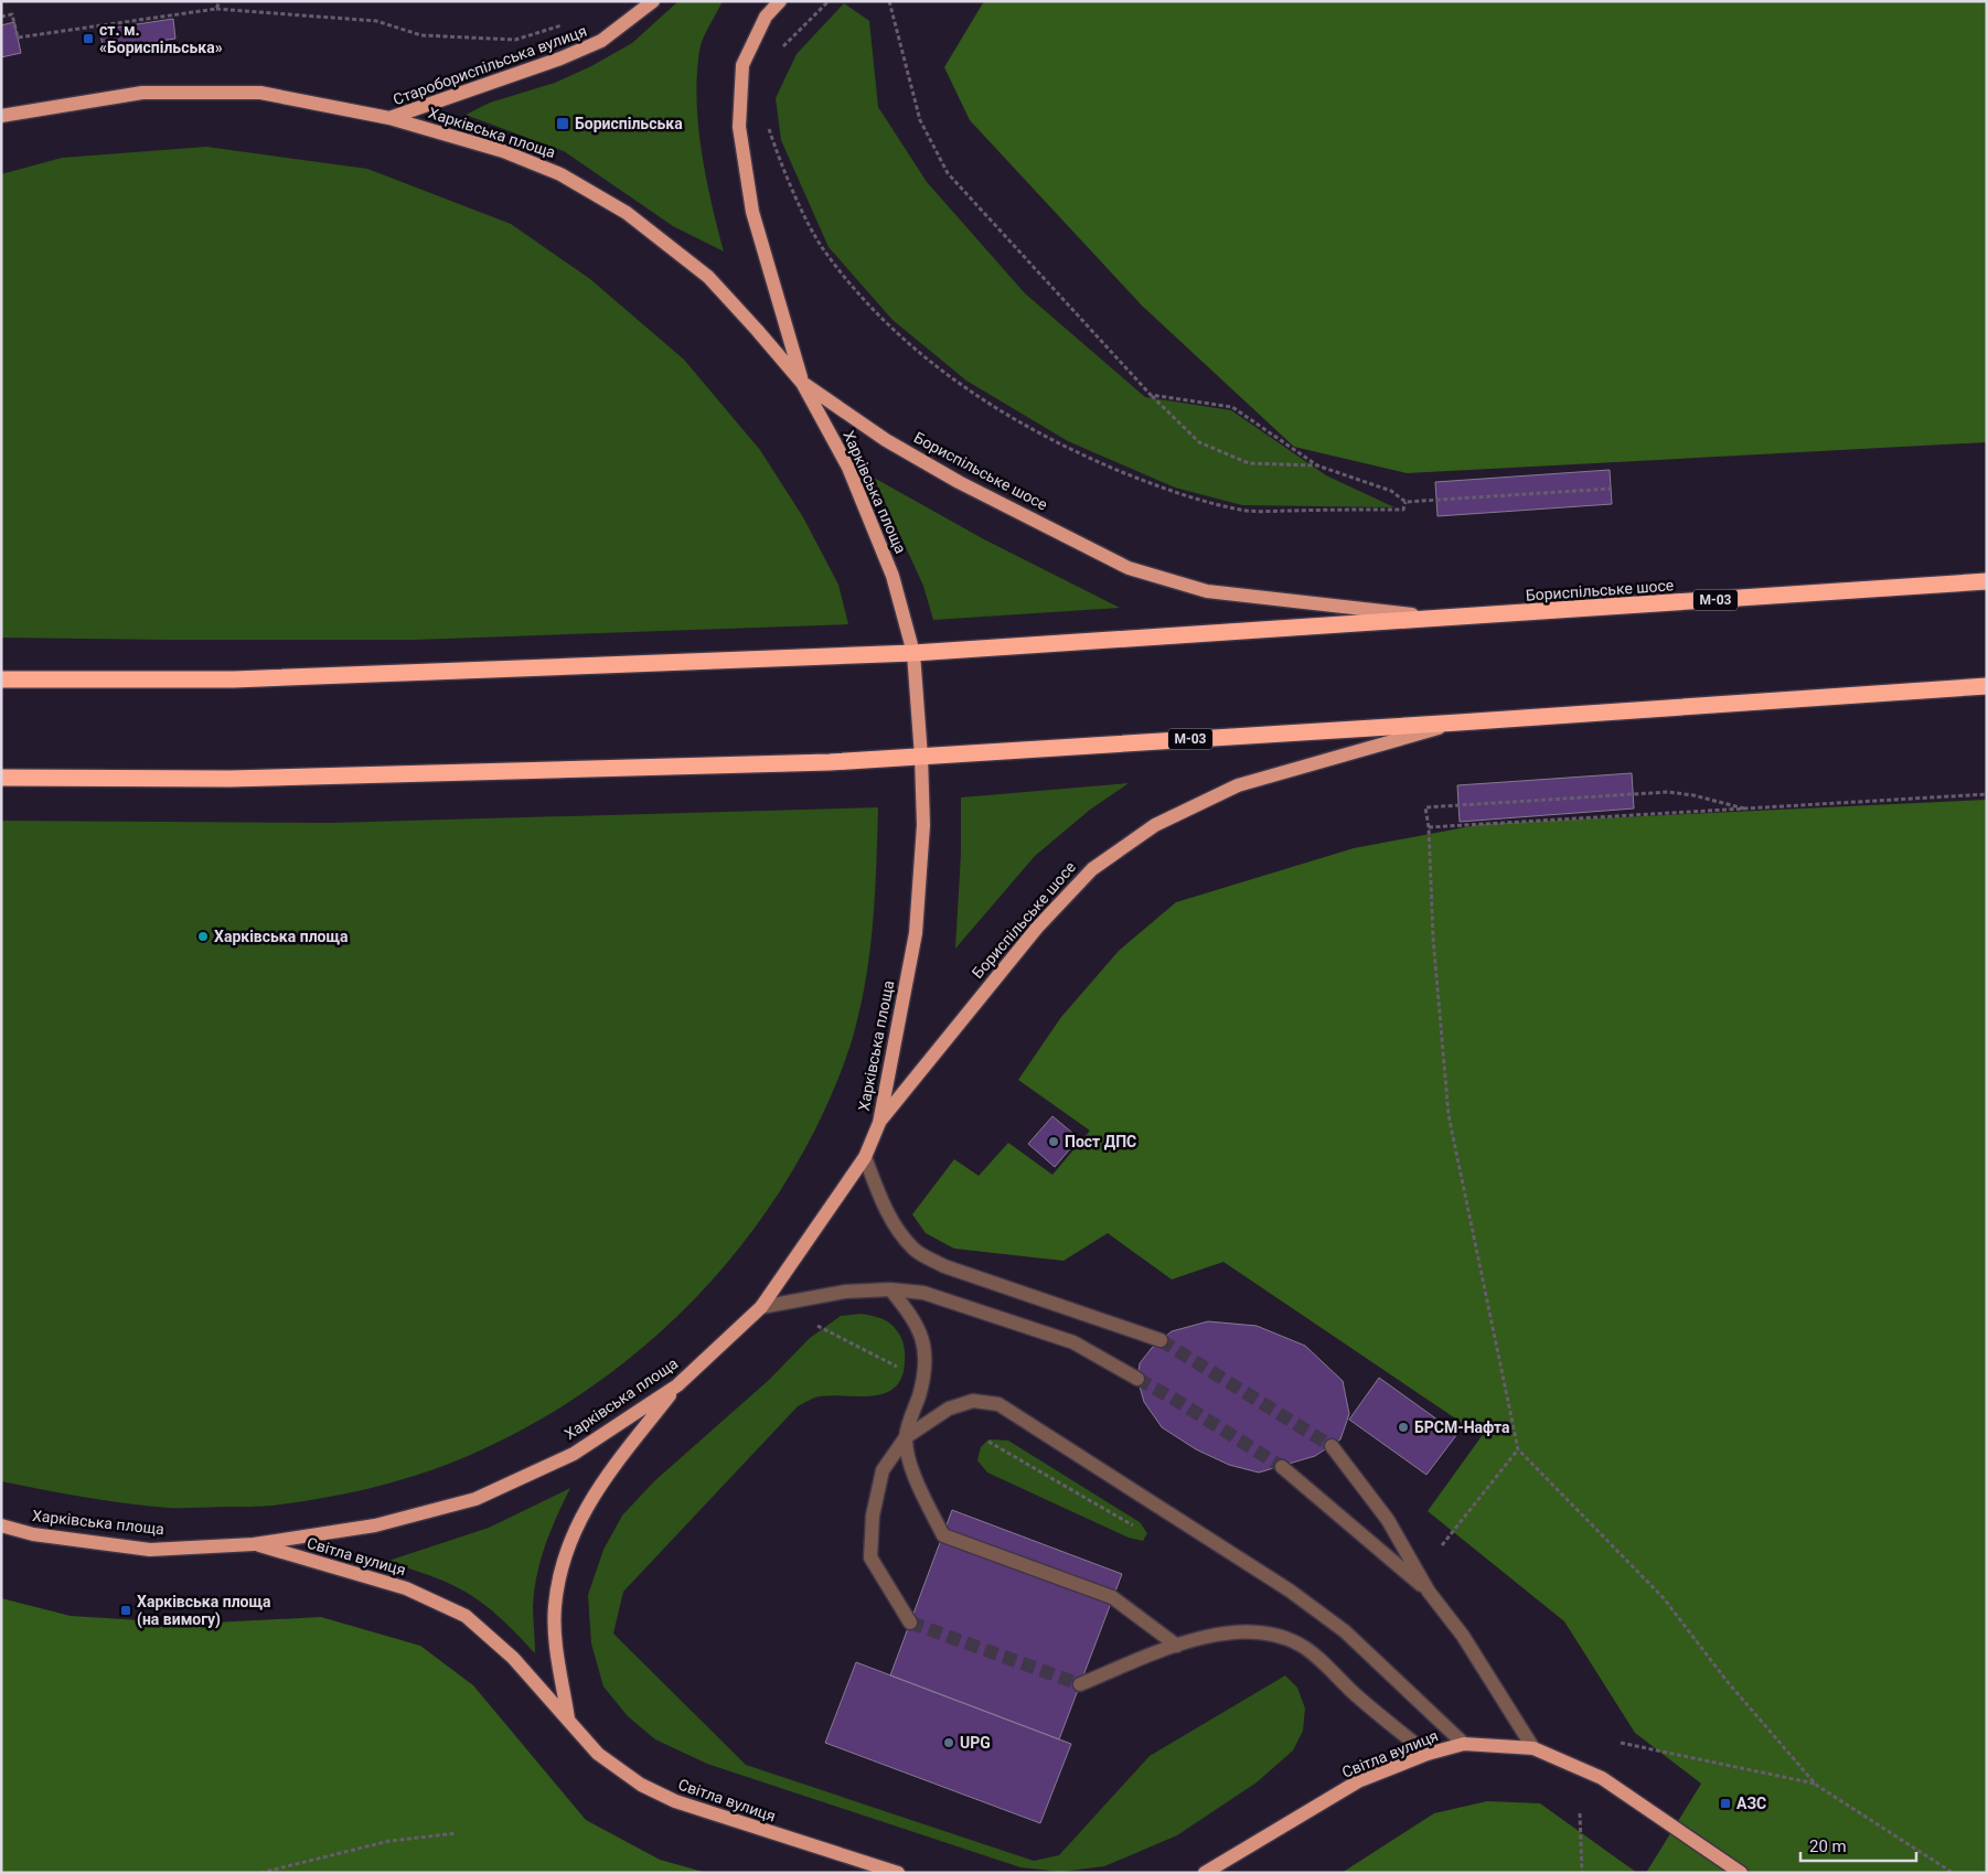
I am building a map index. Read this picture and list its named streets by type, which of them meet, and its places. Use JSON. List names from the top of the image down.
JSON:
{
  "streets": {
    "highway": ["Бориспільське шосе", "М-03"],
    "main road": ["Старобориспільська вулиця", "Харківська площа", "Світла вулиця"]
  },
  "crossings": [
    ["Старобориспільська вулиця", "Харківська площа"],
    ["Харківська площа", "Бориспільське шосе"],
    ["Харківська площа", "Світла вулиця"]
  ],
  "places": {
    "transit": [
      "ст. м. «Бориспільська»",
      "Бориспільська",
      "Харківська площа (на вимогу)",
      "АЗС"
    ],
    "other": [
      "Харківська площа",
      "Пост ДПС",
      "БРСМ-Нафта",
      "UPG"
    ]
  },
  "scale_bar": "20 m"
}
